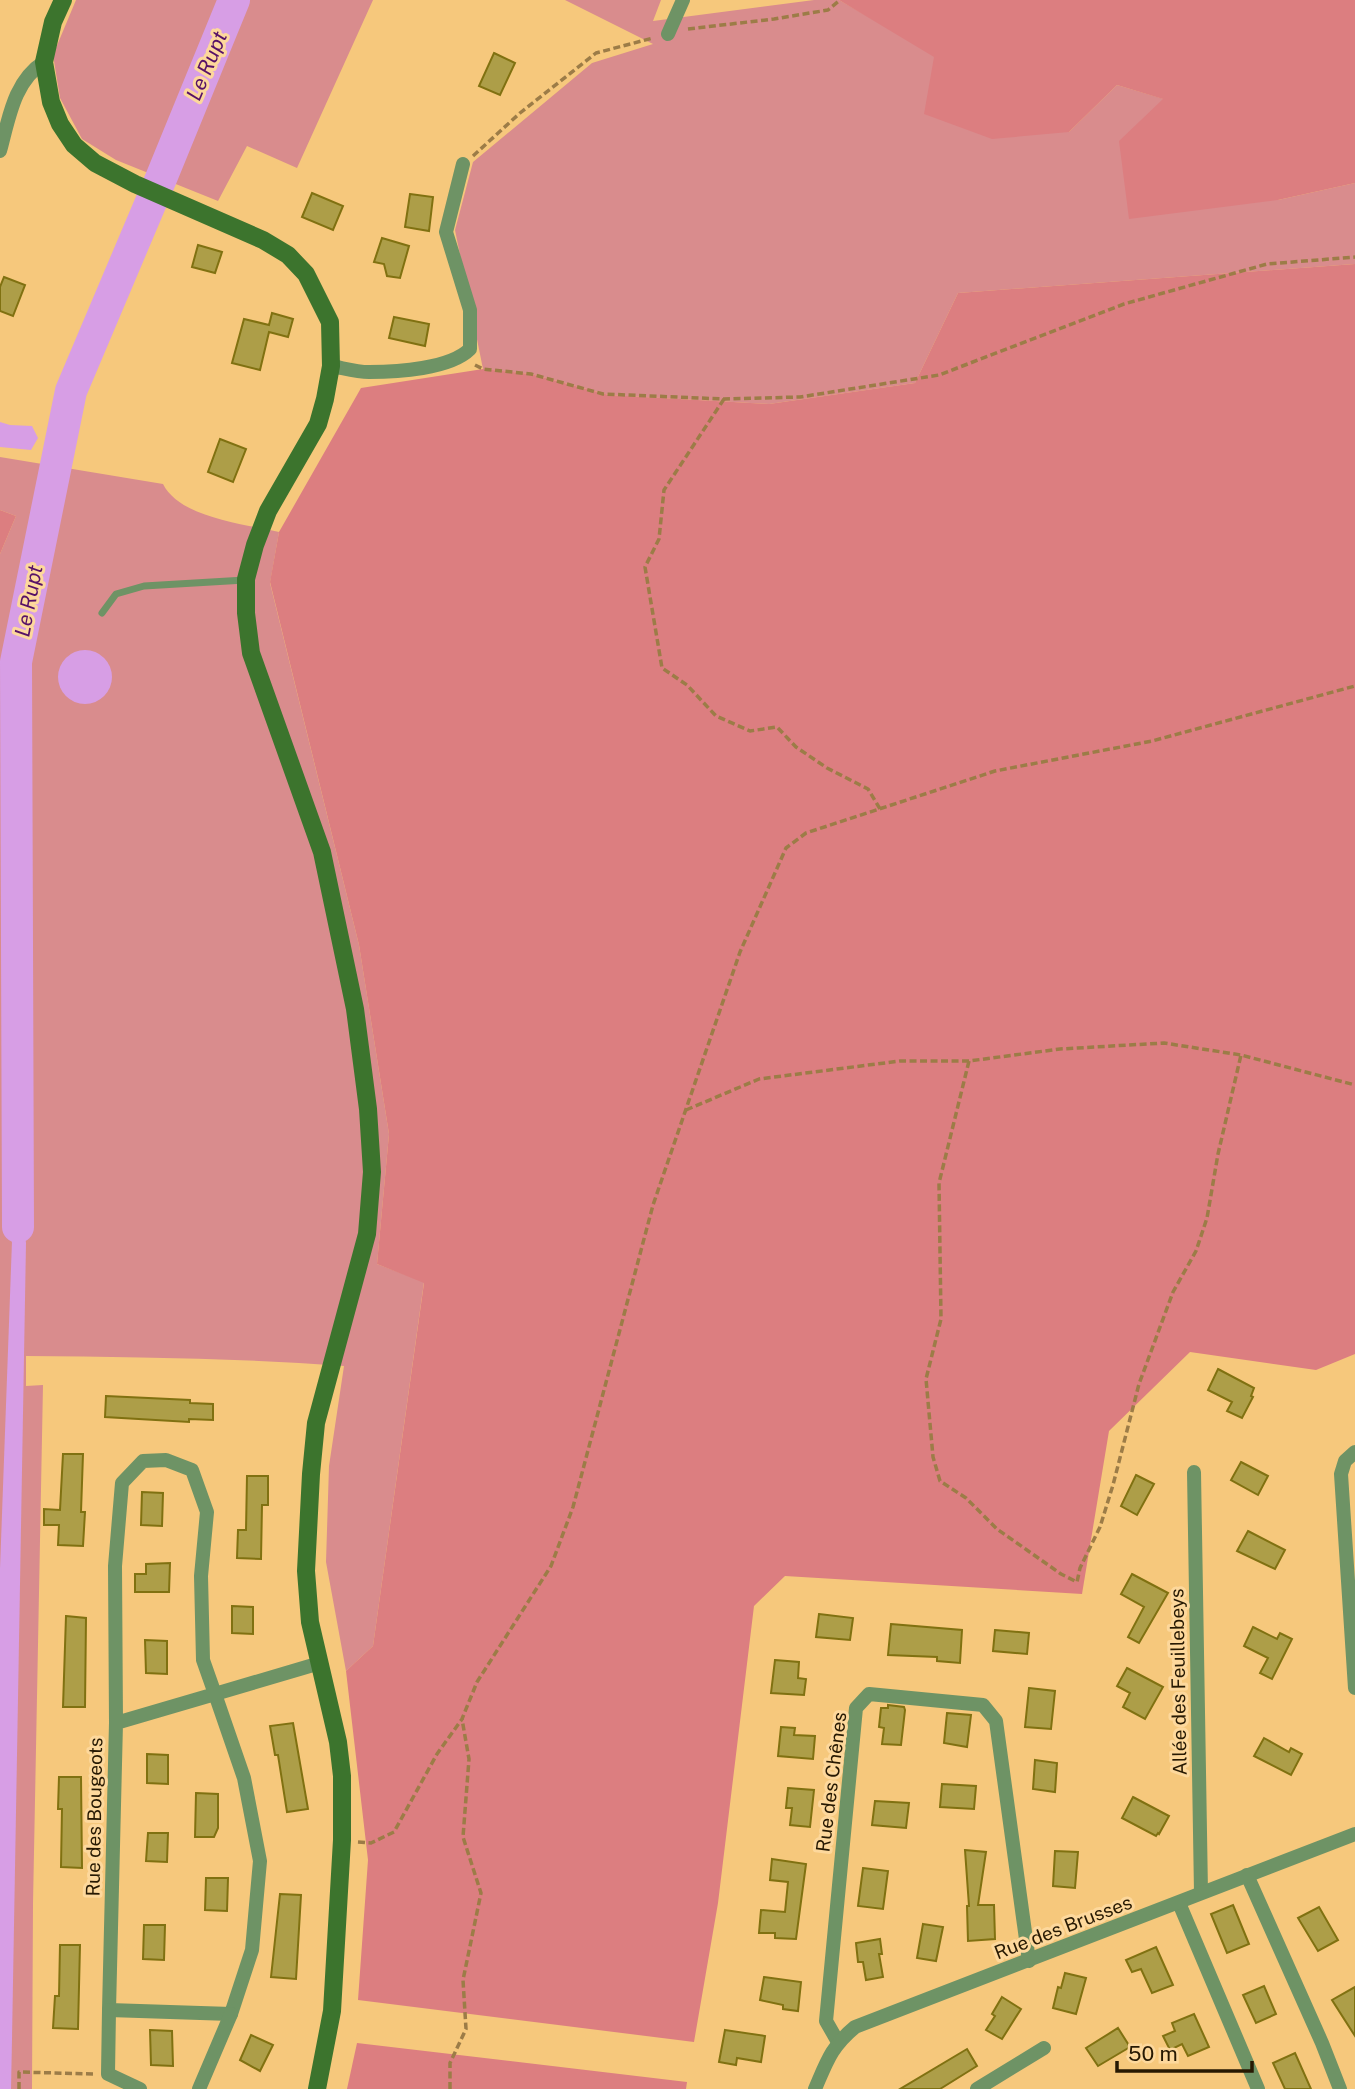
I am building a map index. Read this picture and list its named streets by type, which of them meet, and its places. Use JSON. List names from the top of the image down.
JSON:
{
  "streets": {
    "street": [
      "Allée des Feuillebeys",
      "Rue des Chênes",
      "Rue des Bougeots",
      "Rue des Brusses"
    ]
  },
  "crossings": [
    ["Allée des Feuillebeys", "Rue des Brusses"],
    ["Rue des Chênes", "Rue des Brusses"]
  ],
  "water": ["Le Rupt"],
  "scale_bar": "50 m"
}
